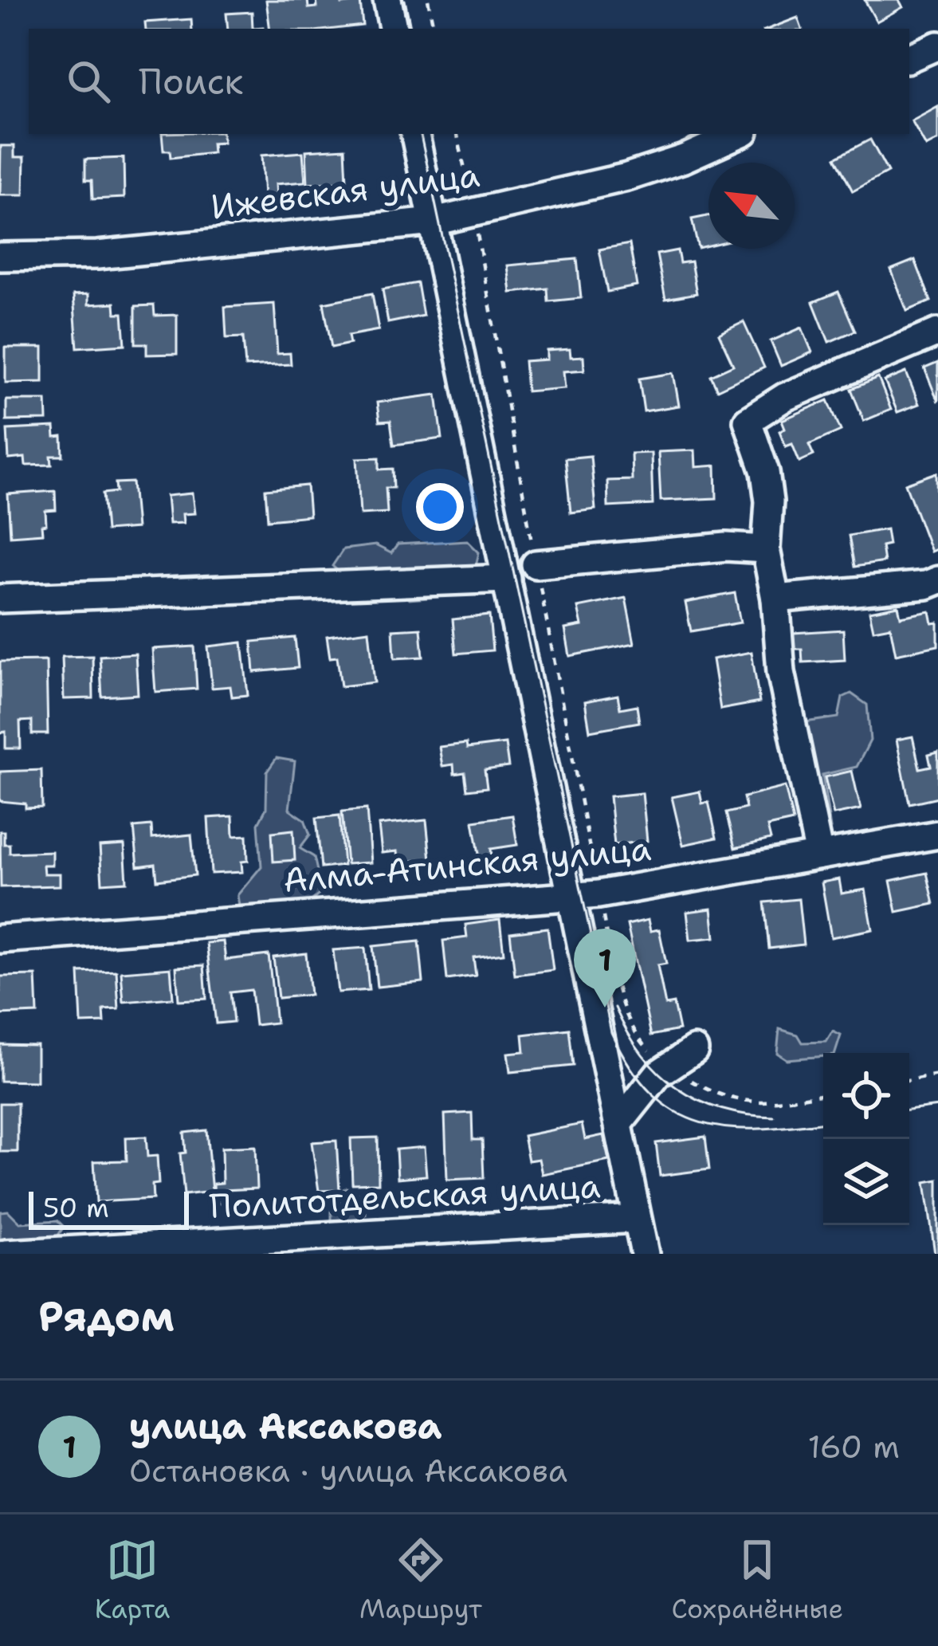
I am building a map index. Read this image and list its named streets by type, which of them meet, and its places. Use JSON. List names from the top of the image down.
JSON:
{
  "streets": {
    "street": ["Ижевская улица", "Алма-Атинская улица", "Политотдельская улица"]
  },
  "scale_bar": "50 m",
  "north": "top left",
  "page": {
    "search": "Поиск",
    "pins": "1",
    "scale": "50 m",
    "heading": "Рядом",
    "list": [
      {
        "mark": "1",
        "name": "улица Аксакова",
        "note": "Остановка · улица Аксакова",
        "value": "160 m"
      }
    ],
    "nav": ["Карта", "Маршрут", "Сохранённые"]
  }
}
